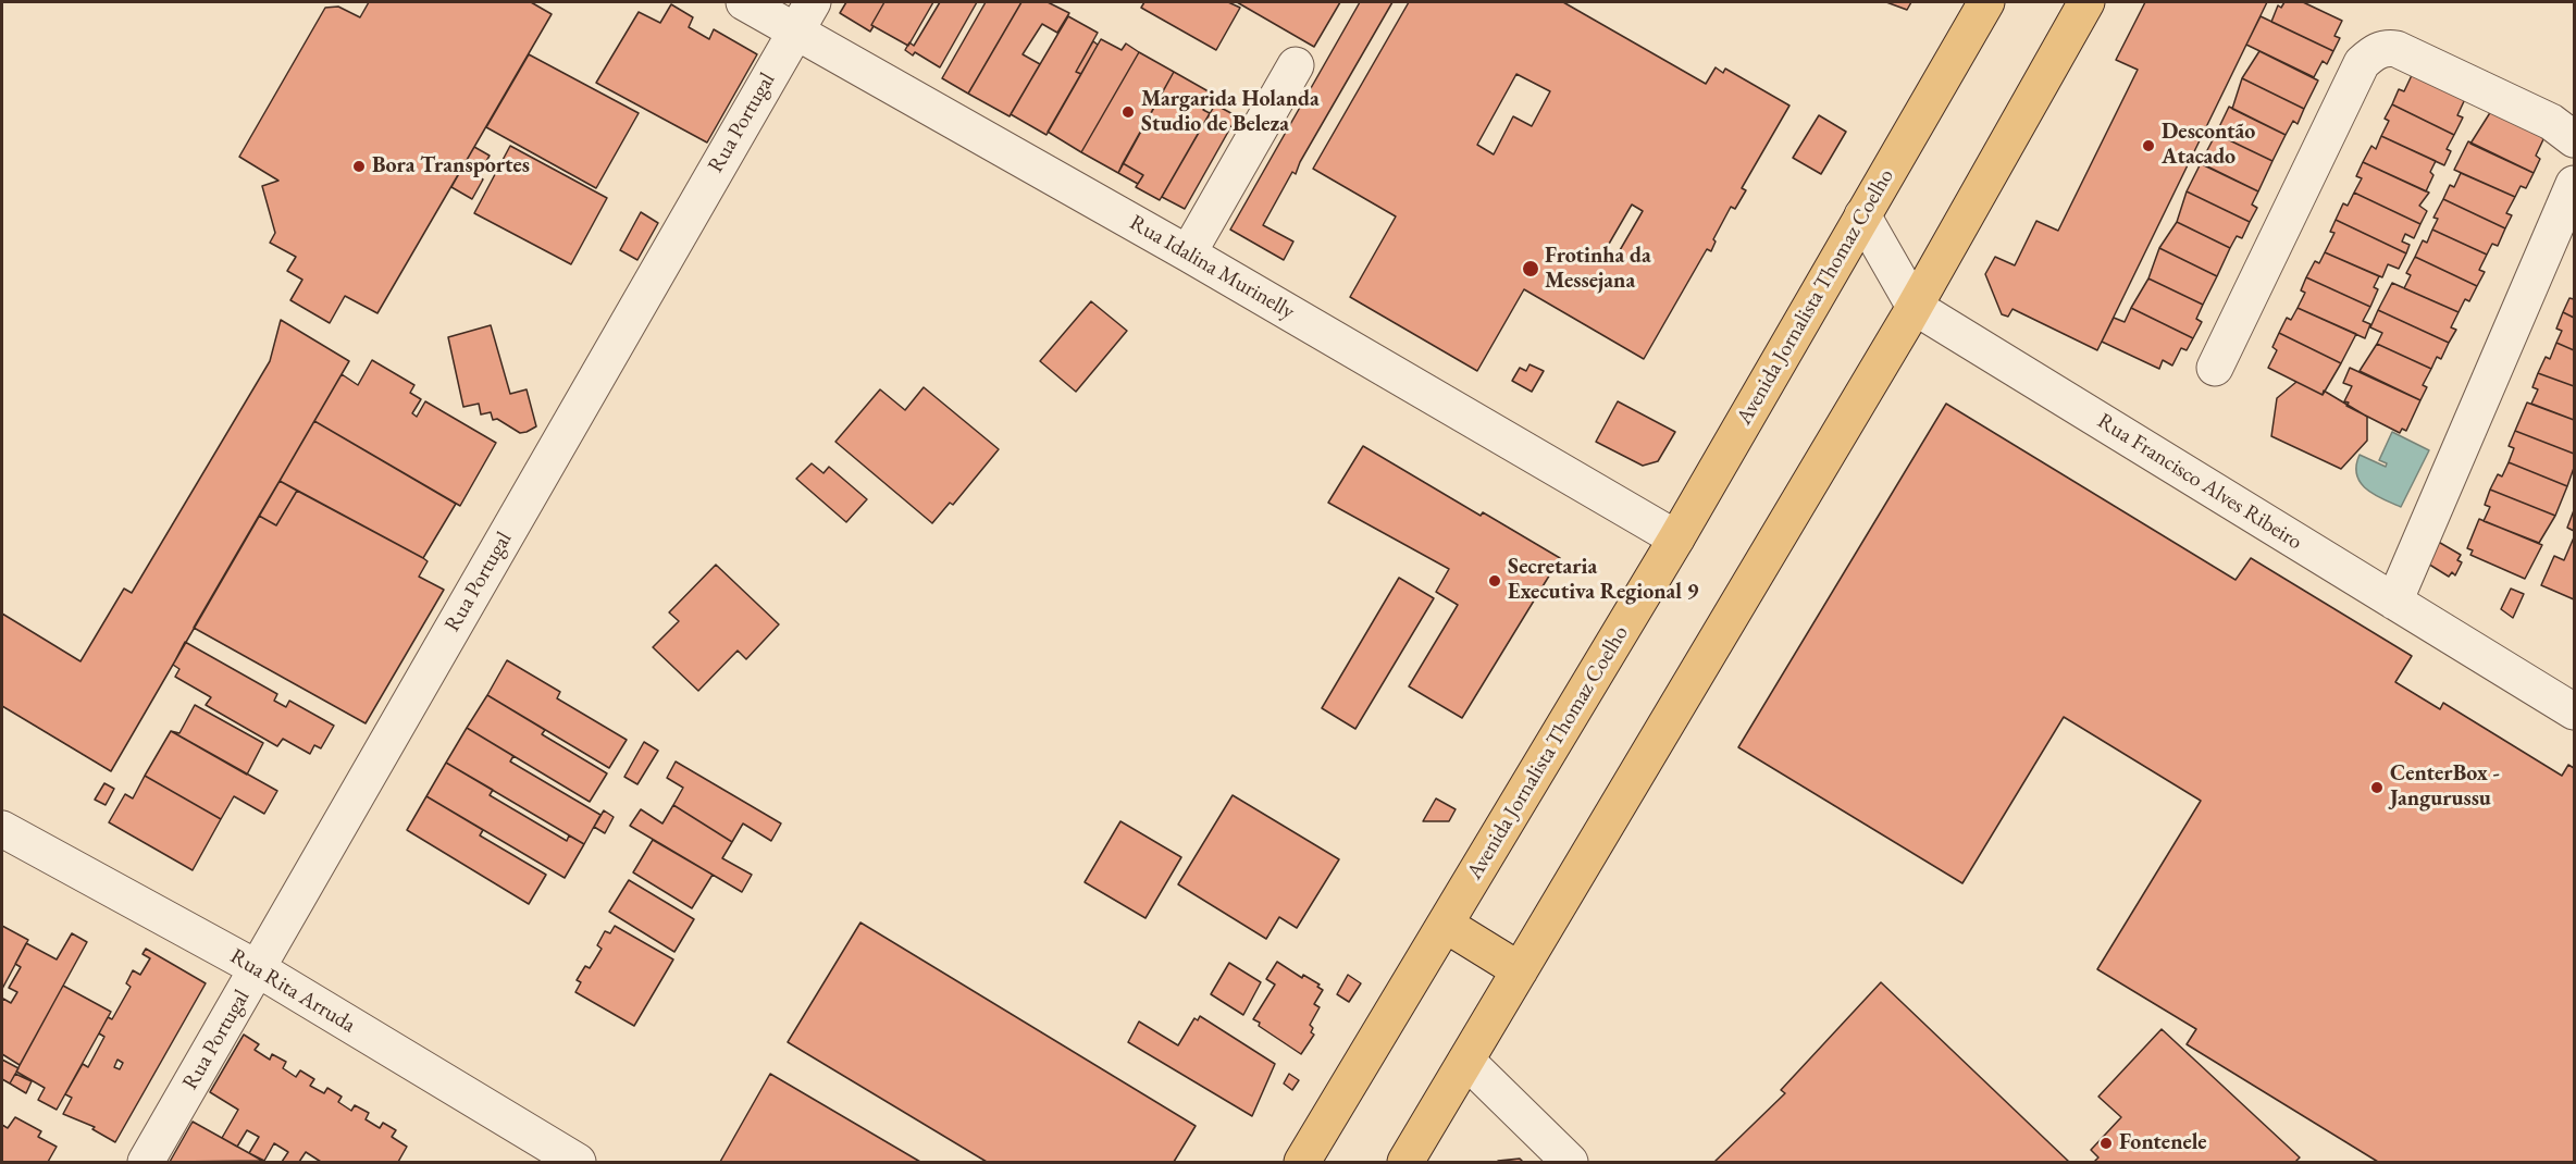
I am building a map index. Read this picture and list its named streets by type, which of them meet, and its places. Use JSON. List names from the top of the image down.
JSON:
{
  "streets": {
    "main road": ["Avenida Jornalista Thomaz Coelho"],
    "street": [
      "Rua Portugal",
      "Rua Idalina Murinelly",
      "Rua Francisco Alves Ribeiro",
      "Rua Rita Arruda"
    ]
  },
  "crossings": [
    ["Rua Portugal", "Rua Idalina Murinelly"],
    ["Rua Portugal", "Rua Rita Arruda"],
    ["Rua Idalina Murinelly", "Avenida Jornalista Thomaz Coelho"],
    ["Avenida Jornalista Thomaz Coelho", "Rua Francisco Alves Ribeiro"]
  ],
  "places": [
    "Margarida Holanda Studio de Beleza",
    "Descontão Atacado",
    "Bora Transportes",
    "Frotinha da Messejana",
    "Secretaria Executiva Regional 9",
    "CenterBox - Jangurussu",
    "Fontenele"
  ]
}
